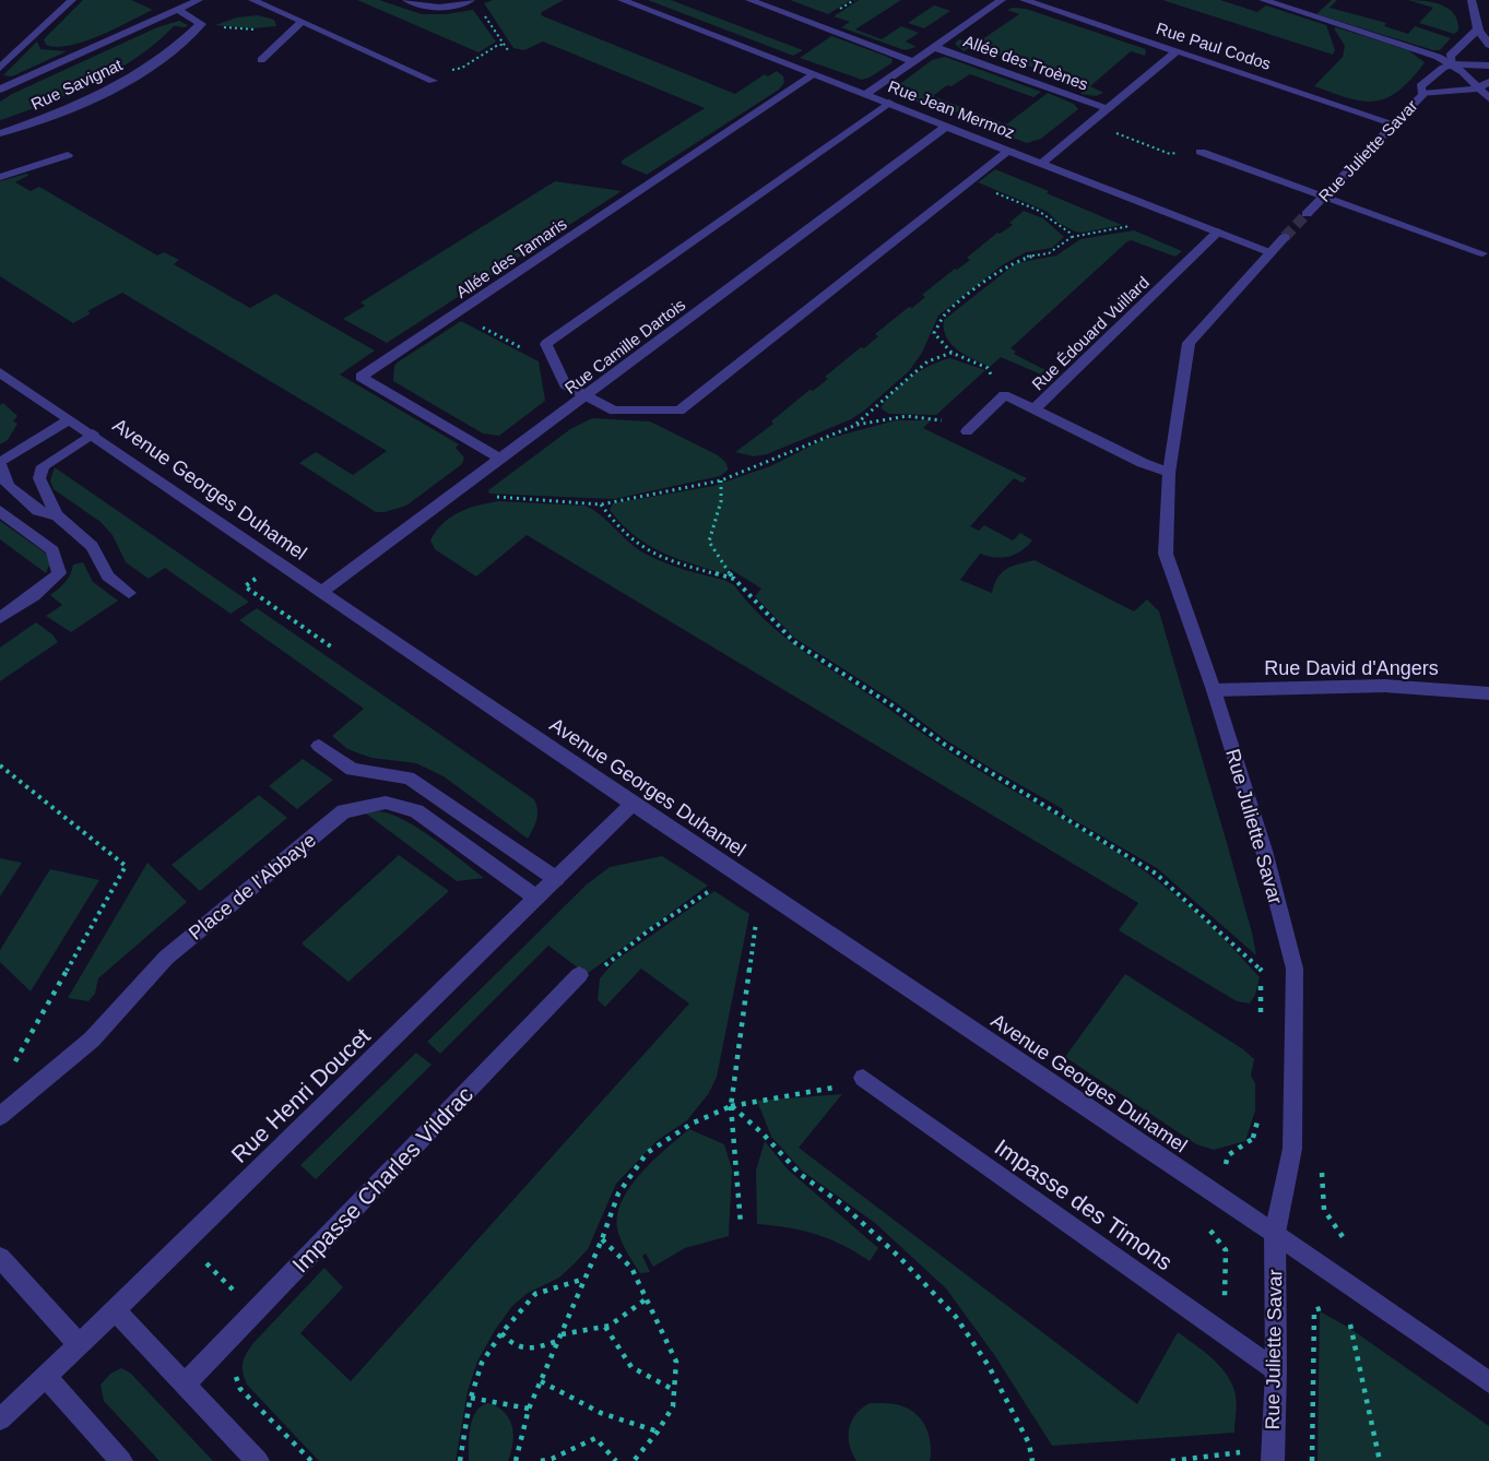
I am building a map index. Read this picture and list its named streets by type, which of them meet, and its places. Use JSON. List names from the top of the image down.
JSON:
{
  "streets": {
    "street": [
      "Rue Paul Codos",
      "Allée des Troènes",
      "Rue Savignat",
      "Rue Jean Mermoz",
      "Rue Juliette Savar",
      "Allée des Tamaris",
      "Rue Édouard Vuillard",
      "Rue Camille Dartois",
      "Avenue Georges Duhamel",
      "Rue David d'Angers",
      "Place de l'Abbaye",
      "Rue Henri Doucet",
      "Impasse Charles Vildrac",
      "Impasse des Timons"
    ]
  },
  "crossings": [
    ["Rue Paul Codos", "Rue Juliette Savar"],
    ["Rue Jean Mermoz", "Rue Juliette Savar"],
    ["Rue Jean Mermoz", "Allée des Tamaris"],
    ["Rue Jean Mermoz", "Rue Édouard Vuillard"],
    ["Rue Jean Mermoz", "Rue Camille Dartois"],
    ["Rue Juliette Savar", "Rue Édouard Vuillard"],
    ["Rue Juliette Savar", "Avenue Georges Duhamel"],
    ["Rue Juliette Savar", "Rue David d'Angers"],
    ["Rue Juliette Savar", "Impasse des Timons"],
    ["Allée des Tamaris", "Rue Camille Dartois"],
    ["Rue Camille Dartois", "Avenue Georges Duhamel"],
    ["Avenue Georges Duhamel", "Rue Henri Doucet"],
    ["Place de l'Abbaye", "Rue Henri Doucet"]
  ]
}
